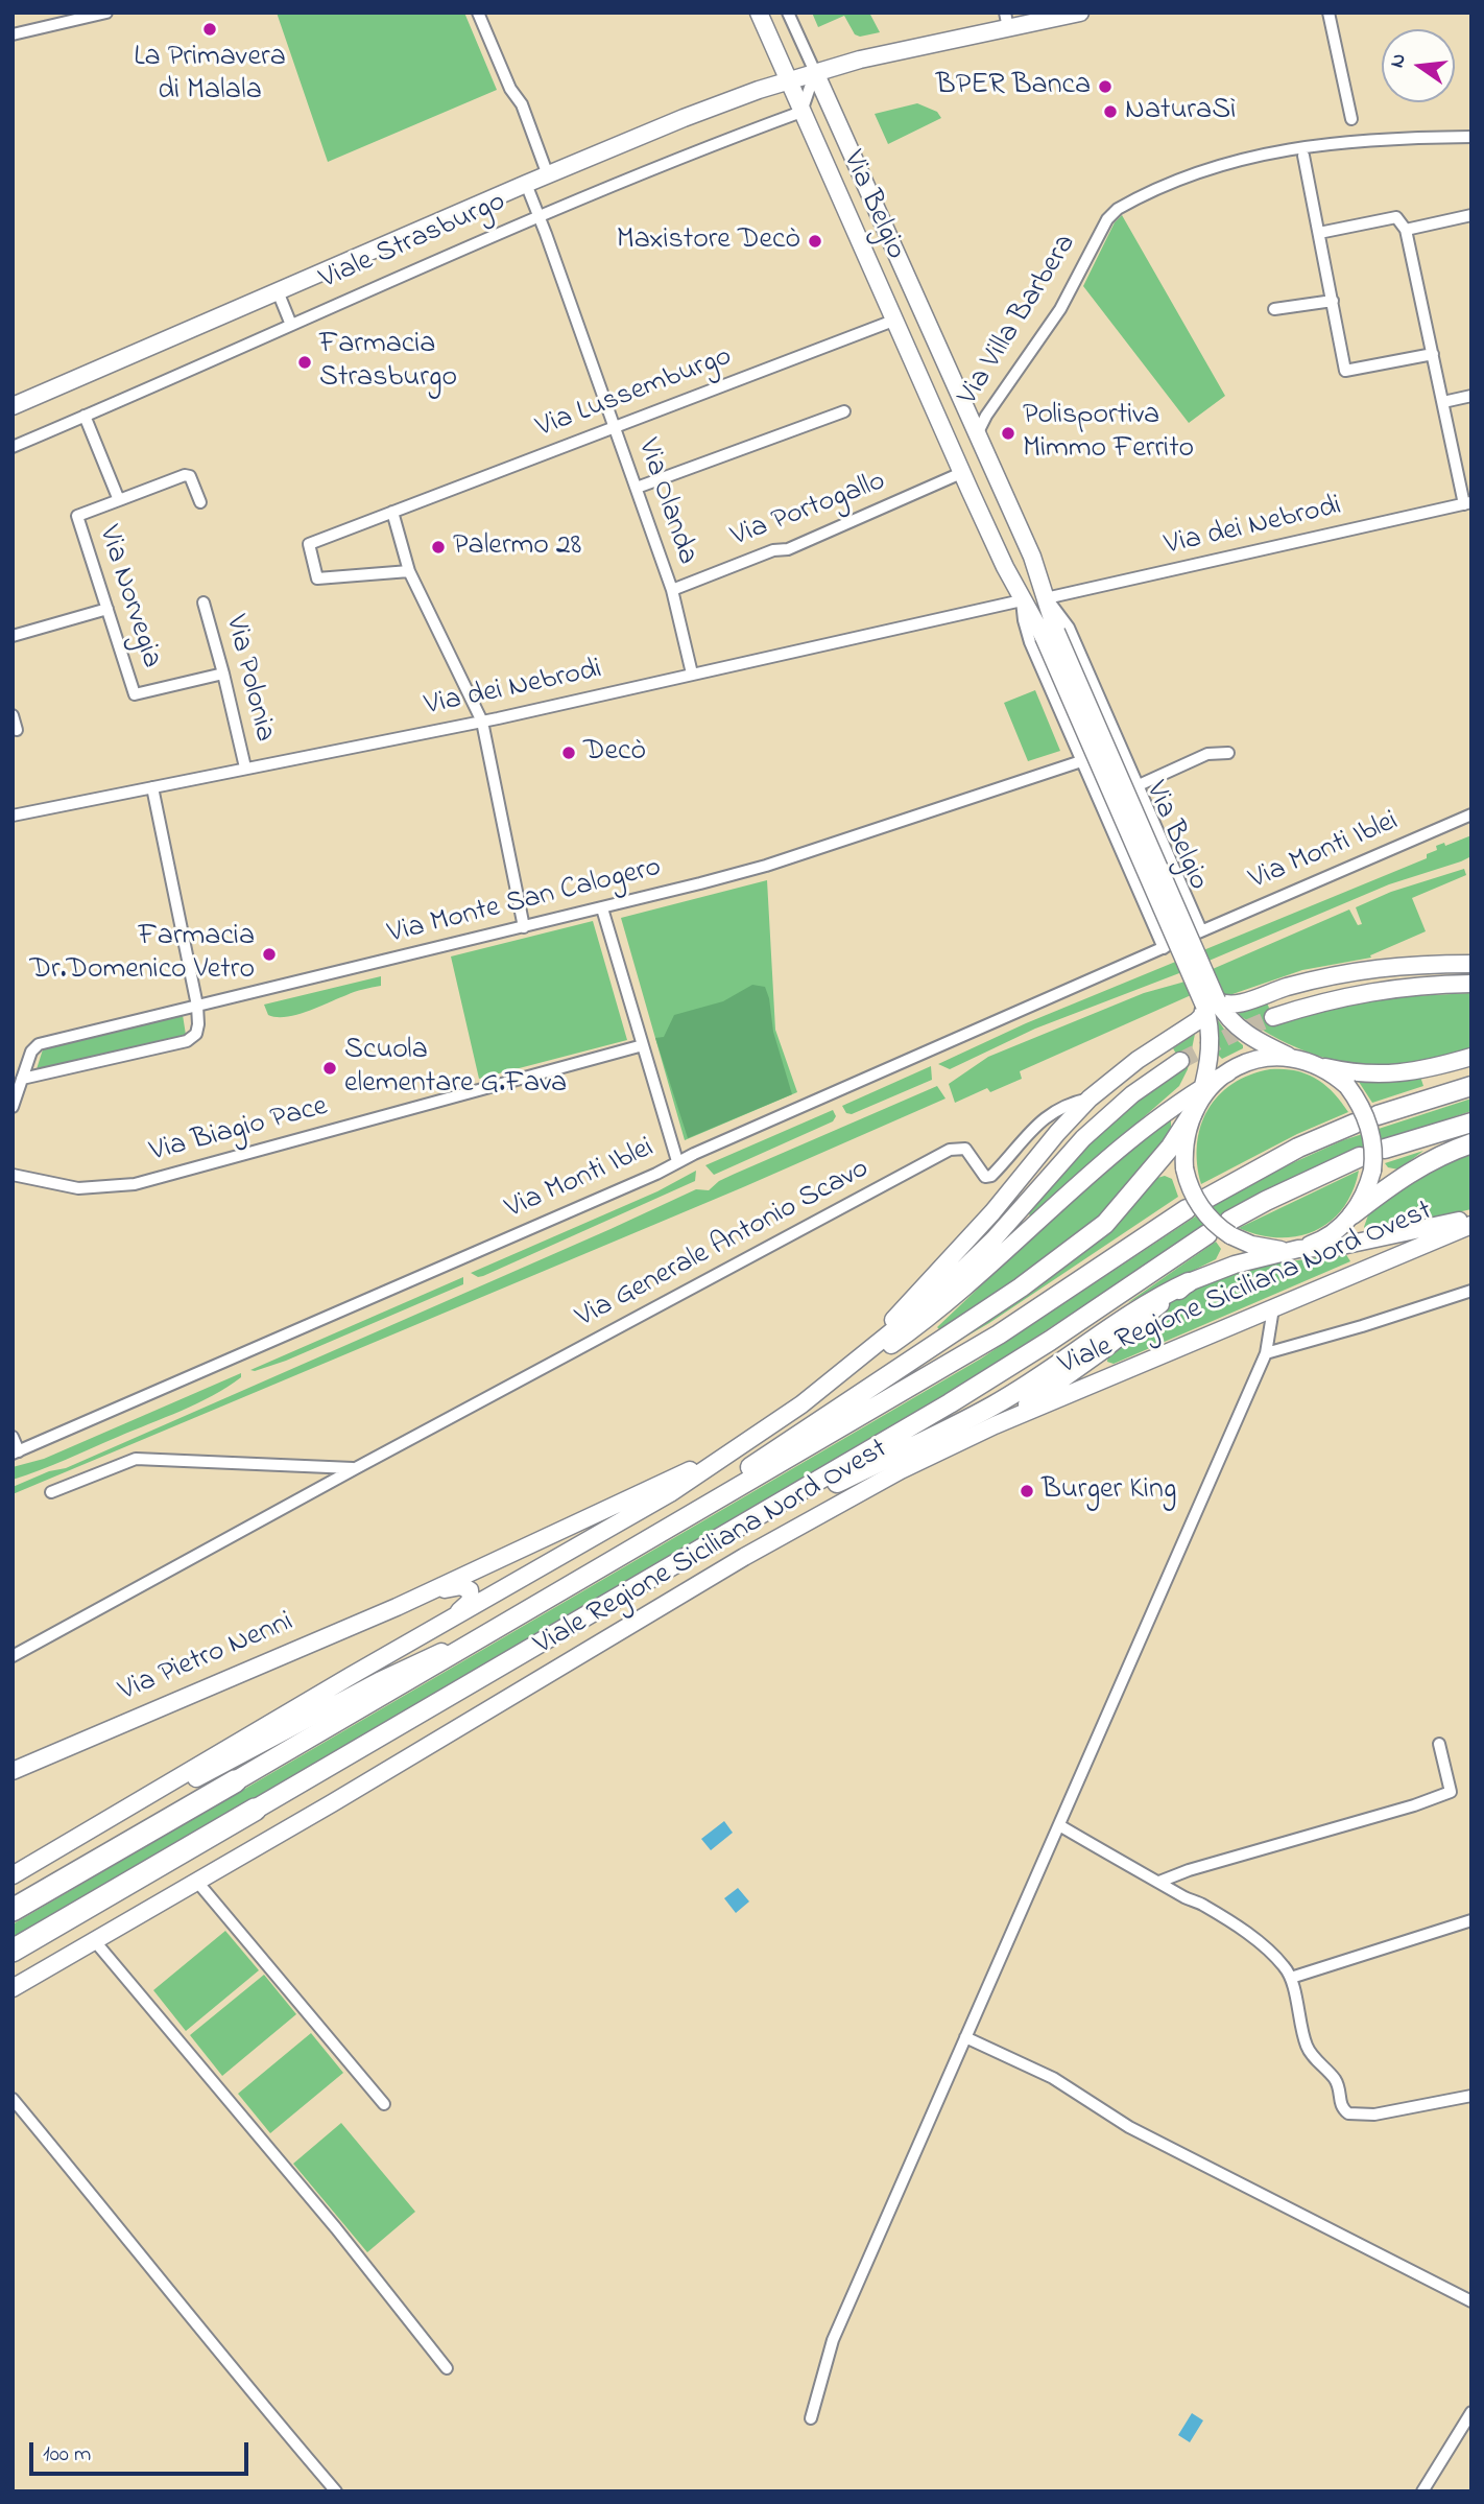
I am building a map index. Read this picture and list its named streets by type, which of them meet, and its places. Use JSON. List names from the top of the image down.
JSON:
{
  "streets": {
    "main road": ["Viale Regione Siciliana Nord Ovest"],
    "street": [
      "Via Belgio",
      "Viale Strasburgo",
      "Via Villa Barbera",
      "Via Lussemburgo",
      "Via Olanda",
      "Via Portogallo",
      "Via dei Nebrodi",
      "Via Norvegia",
      "Via Polonia",
      "Via Monti Iblei",
      "Via Monte San Calogero",
      "Via Biagio Pace",
      "Via Generale Antonio Scavo",
      "Via Pietro Nenni"
    ]
  },
  "crossings": [
    ["Via Belgio", "Viale Strasburgo"],
    ["Via Belgio", "Via Villa Barbera"],
    ["Via Belgio", "Via Lussemburgo"],
    ["Via Belgio", "Via Portogallo"],
    ["Via Belgio", "Via dei Nebrodi"],
    ["Via Belgio", "Via Monti Iblei"],
    ["Via Belgio", "Via Monte San Calogero"],
    ["Viale Strasburgo", "Via Olanda"],
    ["Viale Strasburgo", "Via Norvegia"],
    ["Via Lussemburgo", "Via Olanda"],
    ["Via Olanda", "Via Portogallo"],
    ["Via Olanda", "Via dei Nebrodi"],
    ["Via dei Nebrodi", "Via Polonia"],
    ["Via Norvegia", "Via Polonia"]
  ],
  "places": [
    "La Primavera di Malala",
    "BPER Banca",
    "NaturaSì",
    "Maxistore Decò",
    "Farmacia Strasburgo",
    "Polisportiva Mimmo Ferrito",
    "Palermo 28",
    "Decò",
    "Farmacia Dr.Domenico Vetro",
    "Scuola elementare G.Fava",
    "Burger King"
  ],
  "scale_bar": "100 m",
  "north": "left"
}
